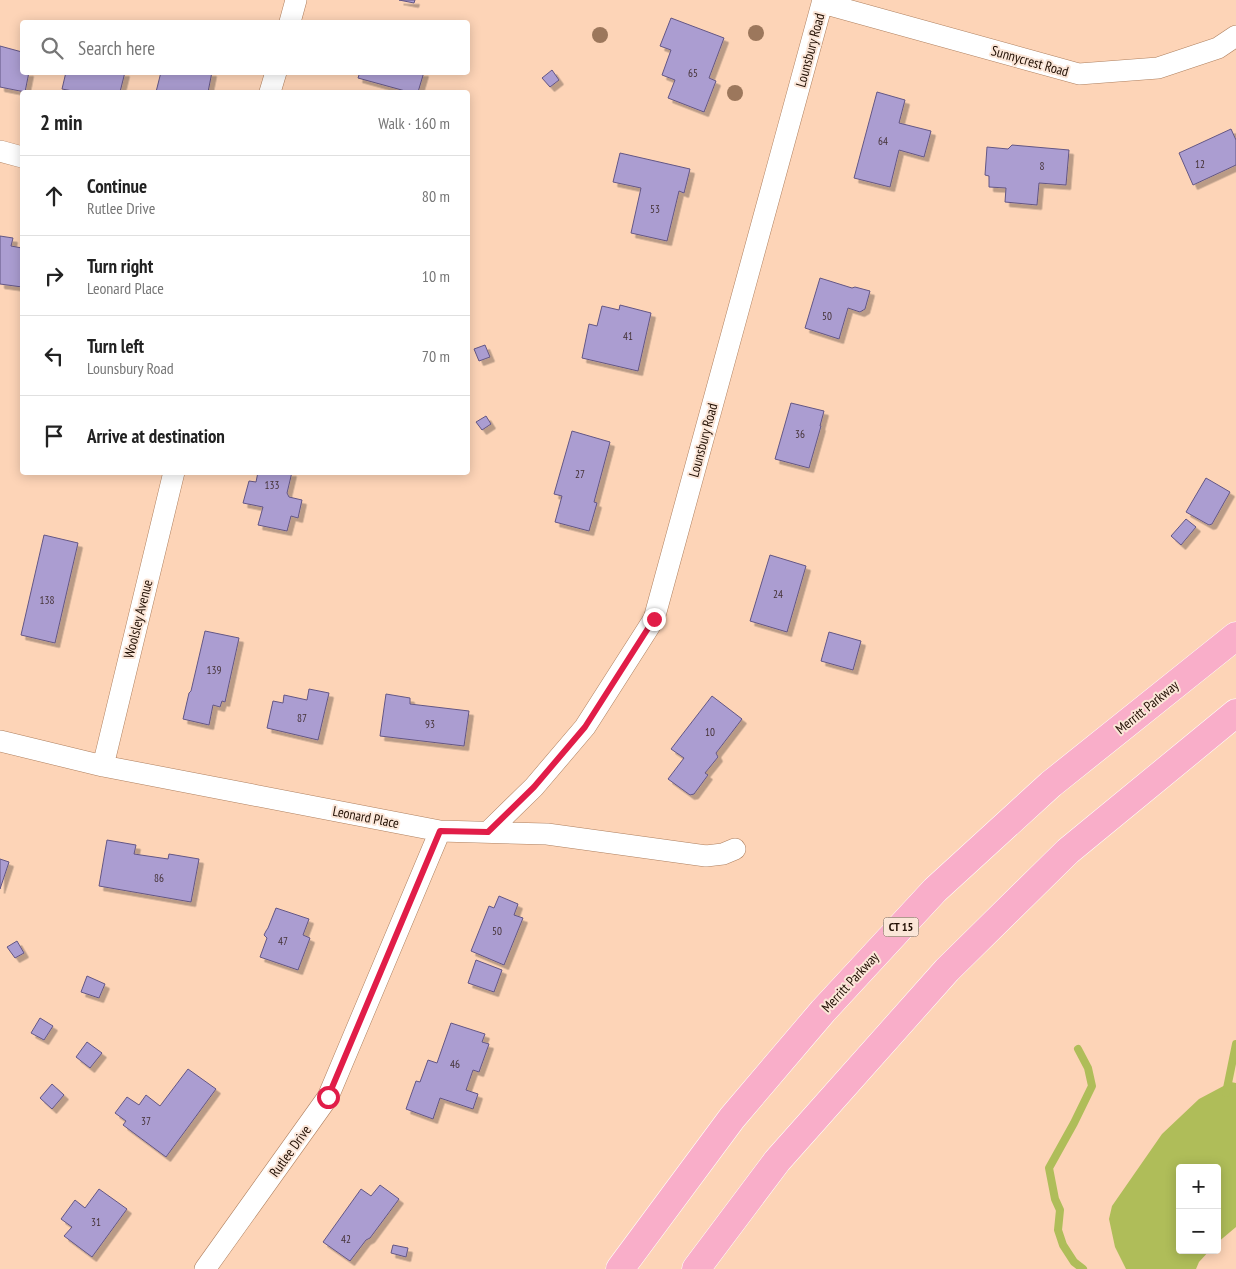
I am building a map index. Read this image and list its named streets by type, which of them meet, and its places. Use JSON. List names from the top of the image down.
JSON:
{
  "streets": {
    "highway": ["Merritt Parkway", "CT 15"],
    "street": [
      "Lounsbury Road",
      "Sunnycrest Road",
      "Woolsley Avenue",
      "Leonard Place",
      "Rutlee Drive"
    ]
  },
  "crossings": [
    ["Lounsbury Road", "Sunnycrest Road"],
    ["Lounsbury Road", "Leonard Place"],
    ["Woolsley Avenue", "Leonard Place"],
    ["Leonard Place", "Rutlee Drive"]
  ],
  "house_numbers": [
    "65",
    "64",
    "12",
    "8",
    "53",
    "50",
    "41",
    "36",
    "27",
    "133",
    "24",
    "138",
    "139",
    "87",
    "93",
    "10",
    "86",
    "50",
    "47",
    "46",
    "37",
    "31",
    "42"
  ],
  "page": {
    "search": "Search here",
    "heading": ["2 min", "Walk · 160 m"],
    "list": [
      ["Continue", "Rutlee Drive", "80 m"],
      ["Turn right", "Leonard Place", "10 m"],
      ["Turn left", "Lounsbury Road", "70 m"],
      "Arrive at destination"
    ],
    "map_buttons": ["+", "−"]
  }
}
